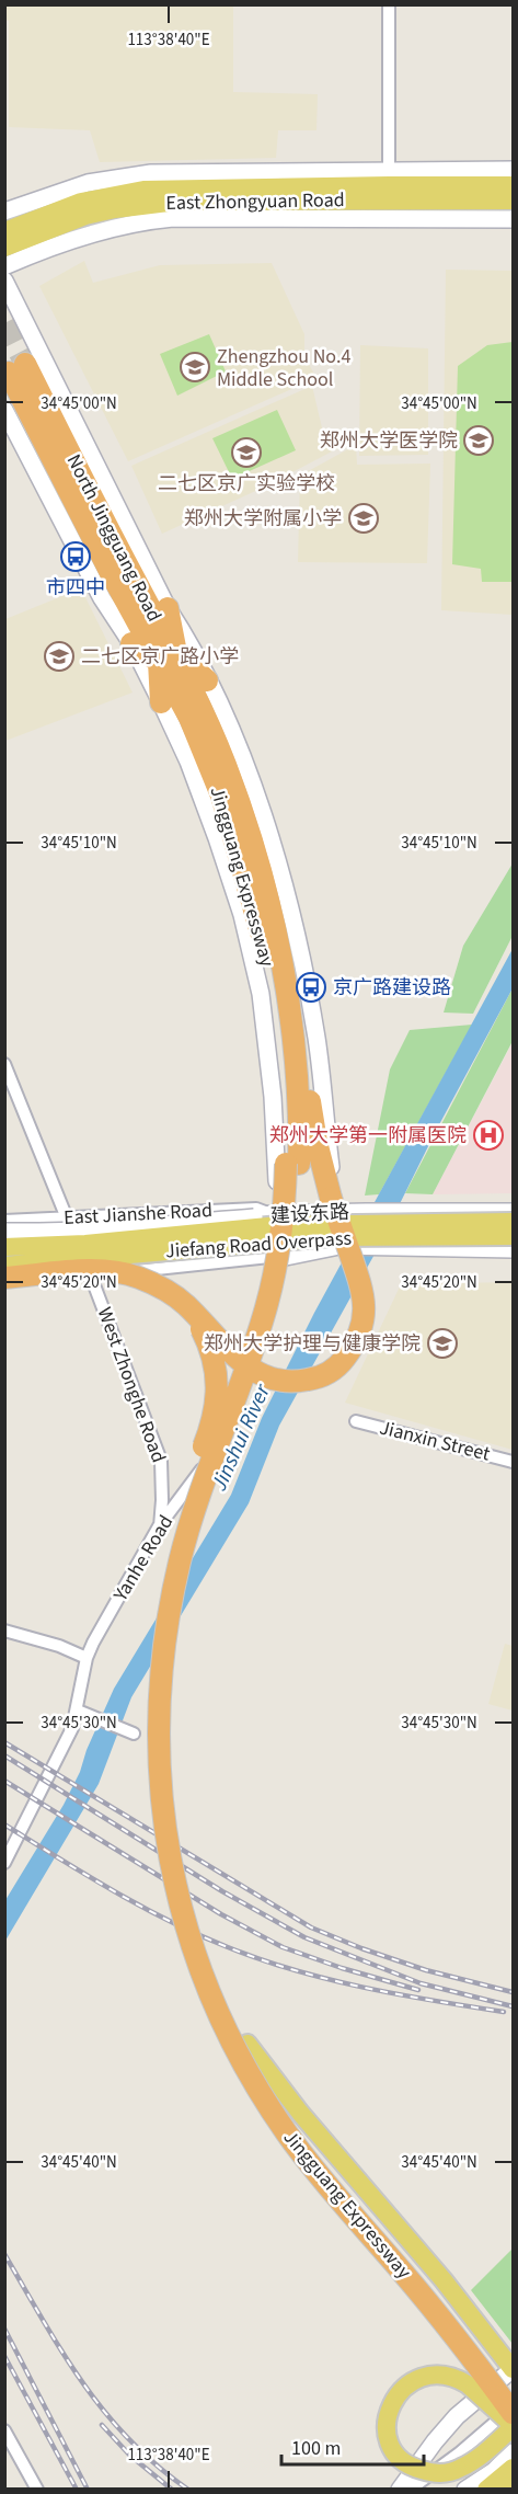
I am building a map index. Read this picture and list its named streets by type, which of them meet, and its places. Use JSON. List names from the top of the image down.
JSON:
{
  "streets": {
    "highway": ["North Jingguang Road", "Jingguang Expressway"],
    "main road": ["East Zhongyuan Road", "Jiefang Road Overpass"],
    "street": [
      "East Jianshe Road",
      "建设东路",
      "West Zhonghe Road",
      "Jianxin Street",
      "Yanhe Road"
    ]
  },
  "crossings": [
    ["North Jingguang Road", "Jingguang Expressway"],
    ["East Jianshe Road", "建设东路"],
    ["East Jianshe Road", "West Zhonghe Road"],
    ["建设东路", "Yanhe Road"],
    ["West Zhonghe Road", "Yanhe Road"]
  ],
  "water": ["Jinshui River"],
  "places": {
    "school or university": [
      "Zhengzhou No.4 Middle School",
      "郑州大学医学院",
      "二七区京广实验学校",
      "郑州大学附属小学",
      "二七区京广路小学",
      "郑州大学护理与健康学院"
    ],
    "bus stop": ["市四中", "京广路建设路"],
    "hospital": ["郑州大学第一附属医院"]
  },
  "scale_bar": "100 m",
  "coordinates": [
    "113°38'40\"E",
    "34°45'00\"N",
    "34°45'10\"N",
    "34°45'20\"N",
    "34°45'30\"N",
    "34°45'40\"N"
  ]
}
